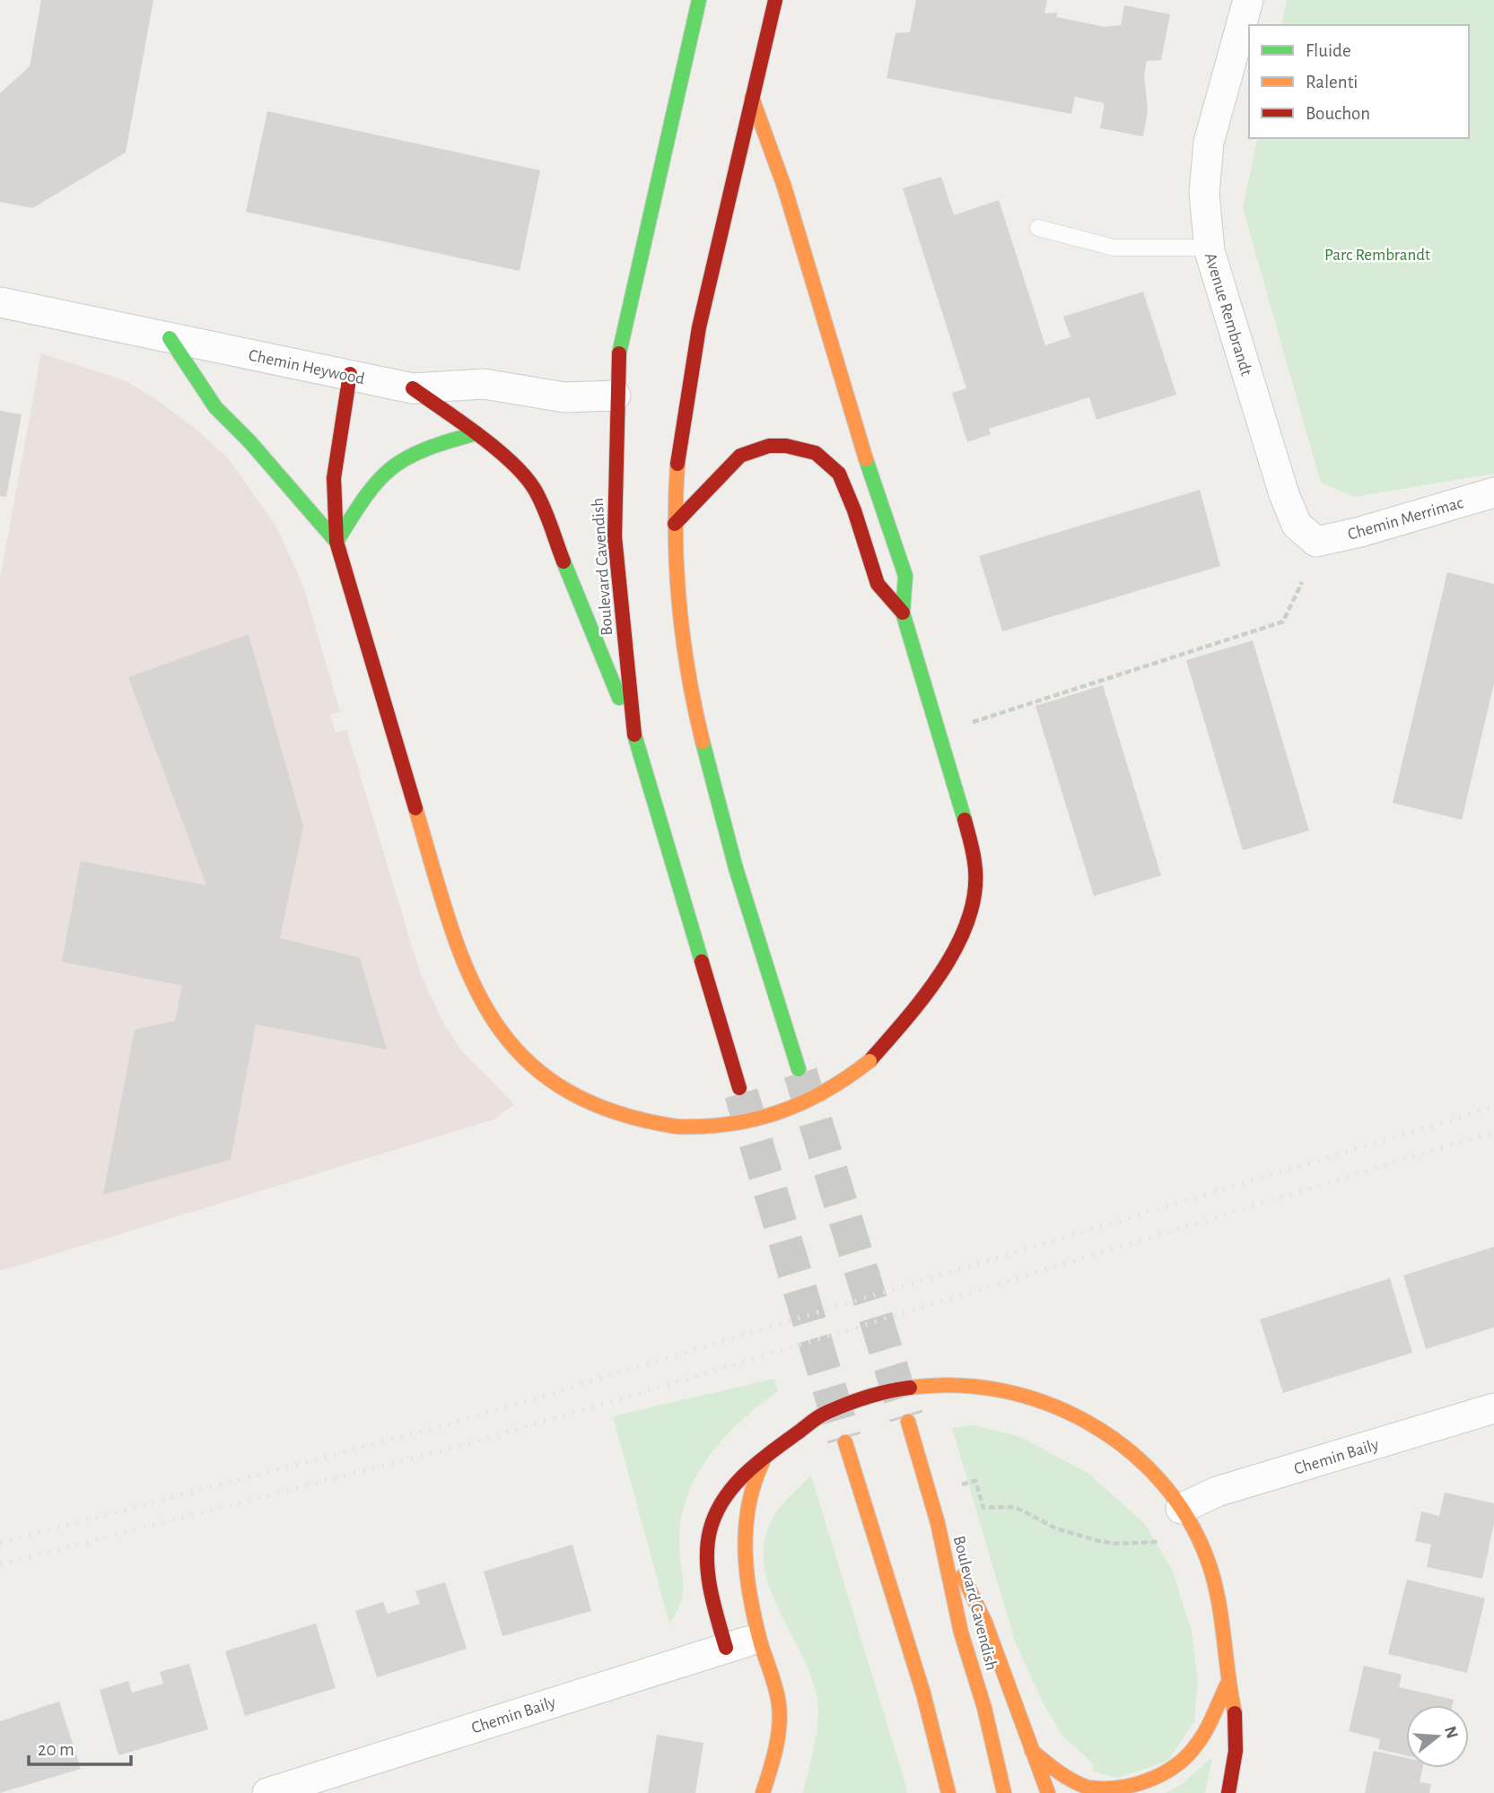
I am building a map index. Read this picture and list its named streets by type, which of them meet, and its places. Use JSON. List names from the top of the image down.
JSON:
{
  "streets": {
    "main road": ["Boulevard Cavendish"],
    "street": [
      "Avenue Rembrandt",
      "Chemin Heywood",
      "Chemin Merrimac",
      "Chemin Baily"
    ]
  },
  "crossings": [
    ["Avenue Rembrandt", "Chemin Merrimac"],
    ["Chemin Heywood", "Boulevard Cavendish"]
  ],
  "parks": ["Parc Rembrandt"],
  "legend": ["Fluide", "Ralenti", "Bouchon"],
  "scale_bar": "20 m",
  "north": "right"
}
